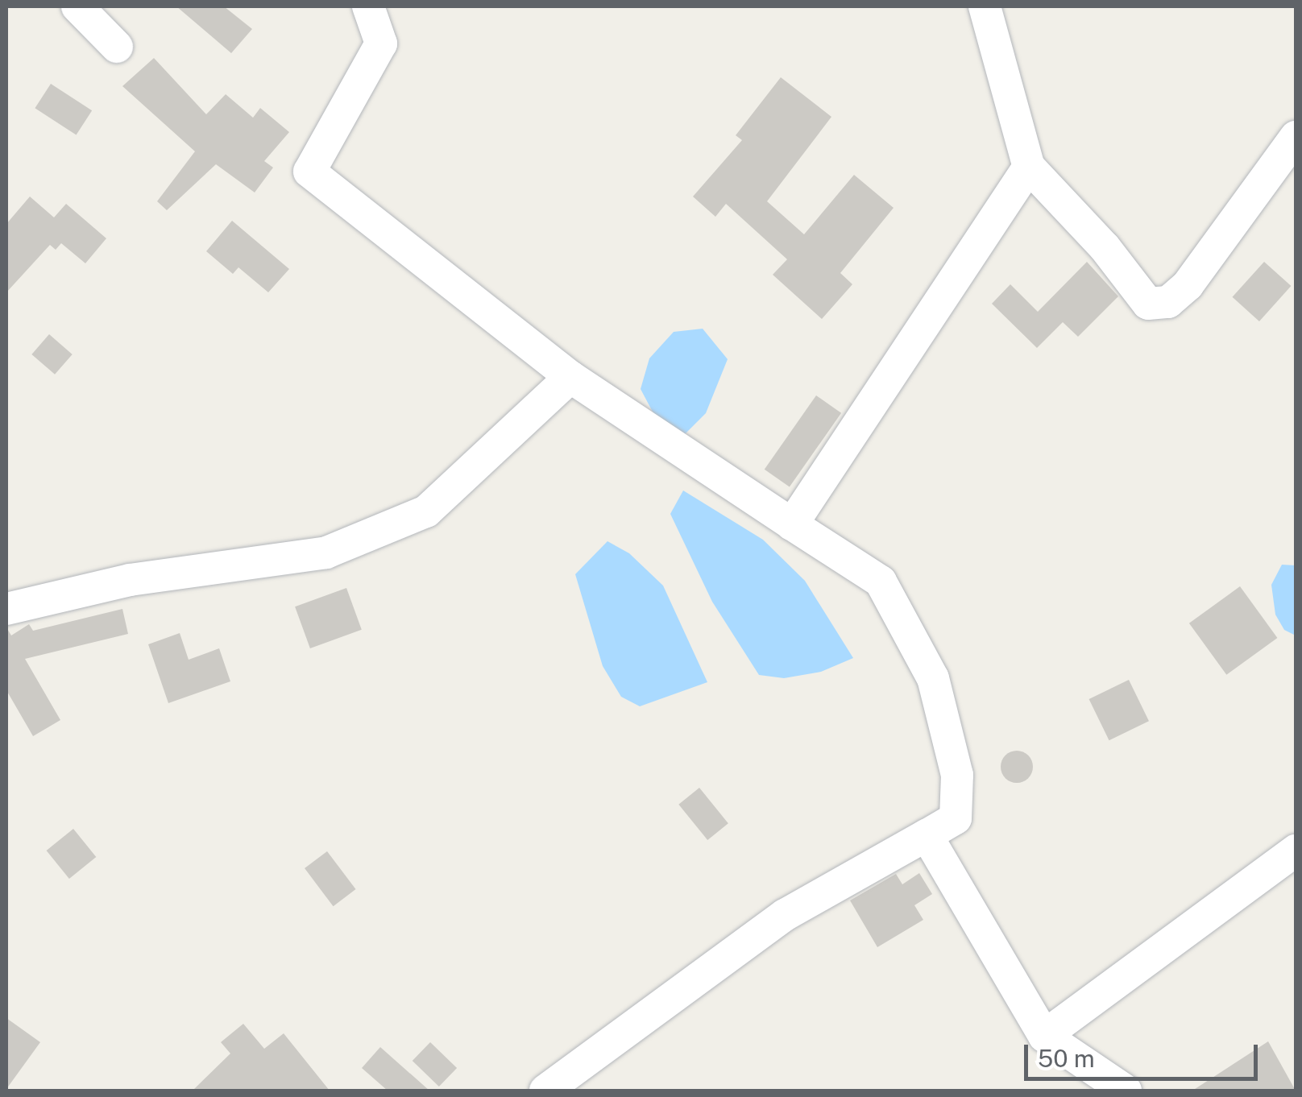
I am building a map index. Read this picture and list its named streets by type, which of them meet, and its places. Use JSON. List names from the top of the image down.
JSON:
{
  "scale_bar": "50 m"
}
